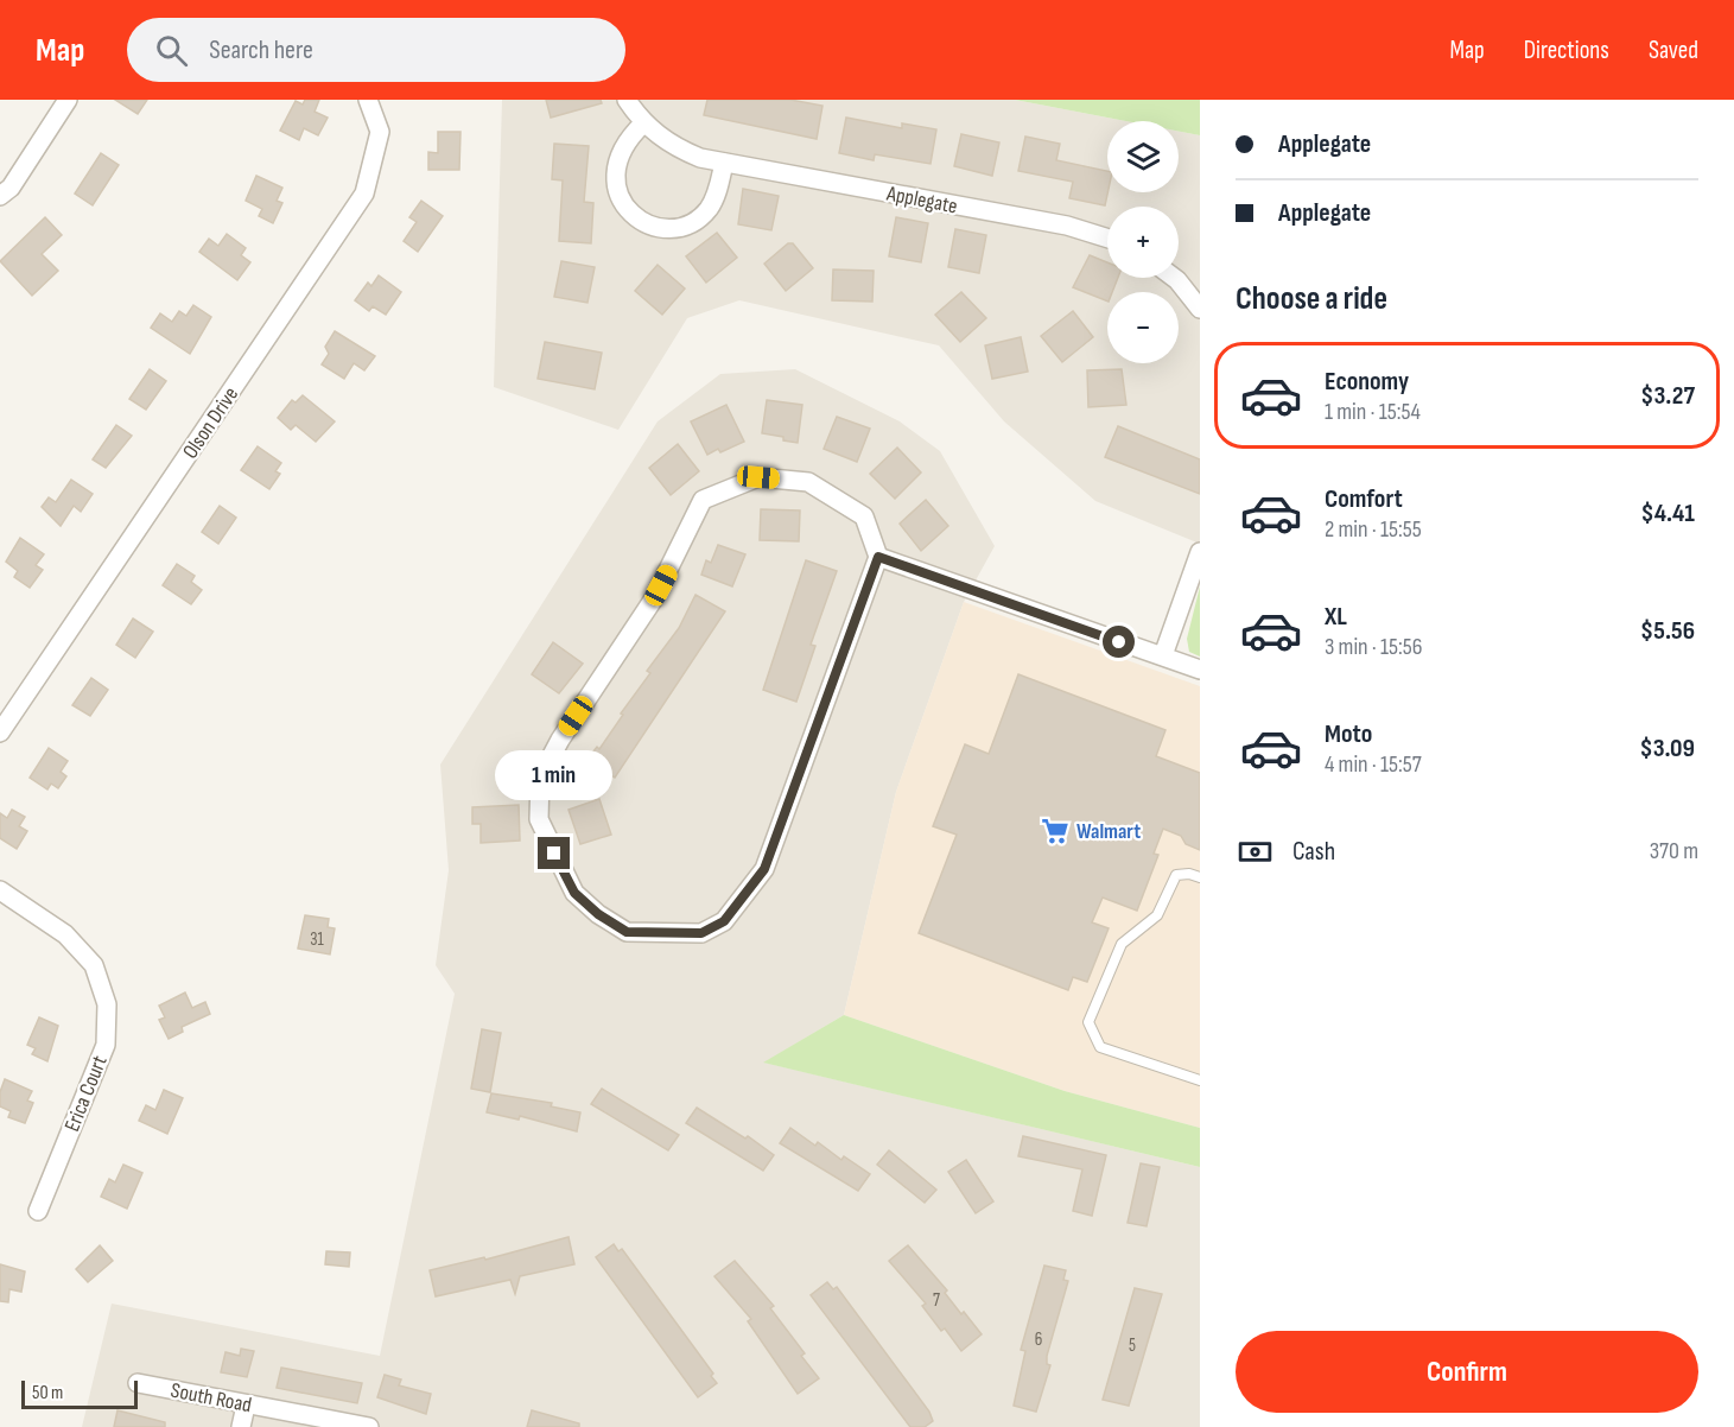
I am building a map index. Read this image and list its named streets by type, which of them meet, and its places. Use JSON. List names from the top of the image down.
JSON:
{
  "streets": {
    "street": [
      "Applegate",
      "Olson Drive",
      "Erica Court",
      "South Road"
    ]
  },
  "places": {
    "supermarket": ["Walmart"]
  },
  "house_numbers": [
    "31",
    "7",
    "6",
    "5"
  ],
  "scale_bar": "50 m",
  "page": {
    "header": "Map",
    "search": "Search here",
    "nav": ["Map", "Directions", "Saved"],
    "banner": ["Applegate", "Applegate"],
    "map_buttons": ["+", "−"],
    "heading": "Choose a ride",
    "list": [
      {
        "name": "Economy",
        "note": "1 min · 15:54",
        "value": "$3.27"
      },
      {
        "name": "Comfort",
        "note": "2 min · 15:55",
        "value": "$4.41"
      },
      {
        "name": "XL",
        "note": "3 min · 15:56",
        "value": "$5.56"
      },
      {
        "name": "Moto",
        "note": "4 min · 15:57",
        "value": "$3.09"
      }
    ],
    "bubble": "1 min",
    "pay": ["Cash", "370 m"],
    "buttons": "Confirm",
    "scale": "50 m"
  }
}
